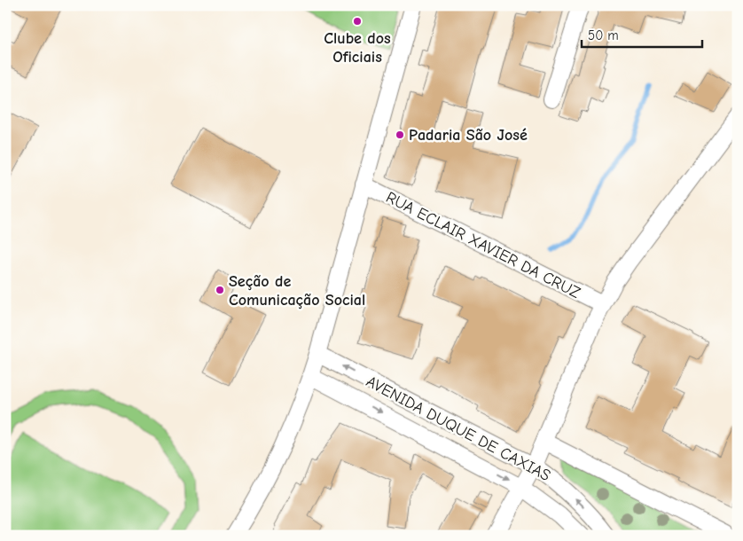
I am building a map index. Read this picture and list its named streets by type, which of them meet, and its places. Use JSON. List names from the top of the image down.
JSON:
{
  "streets": {
    "street": ["RUA ECLAIR XAVIER DA CRUZ", "AVENIDA DUQUE DE CAXIAS"]
  },
  "places": ["Clube dos Oficiais", "Padaria São José", "Seção de Comunicação Social"],
  "scale_bar": "50 m"
}
